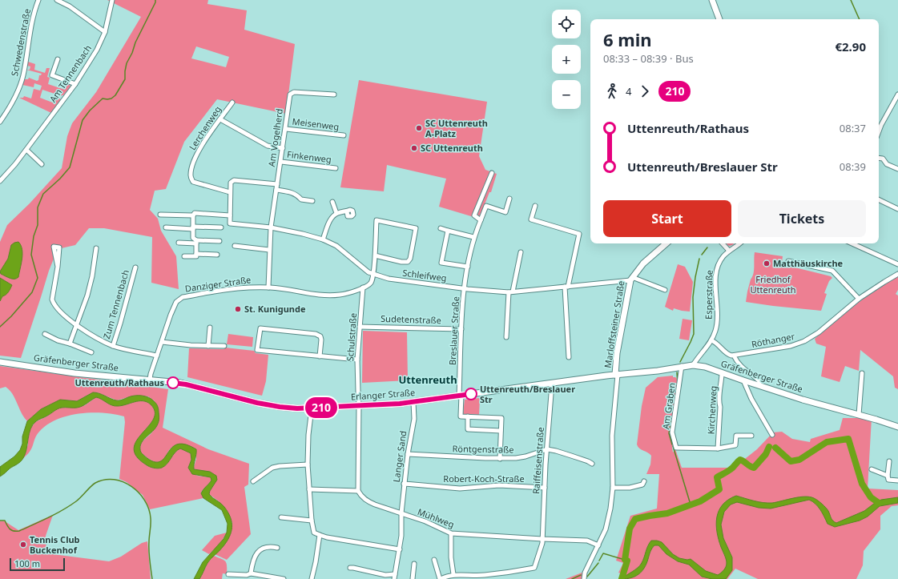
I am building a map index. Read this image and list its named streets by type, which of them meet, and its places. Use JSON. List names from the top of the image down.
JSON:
{
  "streets": {
    "main road": ["Marloffsteiner Straße", "Gräfenberger Straße", "Erlanger Straße"],
    "street": [
      "Schwedenstraße",
      "Am Tennenbach",
      "Meisenweg",
      "Lerchenweg",
      "Am Vogelherd",
      "Finkenweg",
      "Schleifweg",
      "Danziger Straße",
      "Esperstraße",
      "Zum Tennenbach",
      "Sudetenstraße",
      "Breslauer Straße",
      "Schulstraße",
      "Röthanger",
      "Am Graben",
      "Kirchenweg",
      "Röntgenstraße",
      "Langer Sand",
      "Raiffeisenstraße",
      "Robert-Koch-Straße",
      "Mühlweg"
    ]
  },
  "crossings": [
    ["Meisenweg", "Am Vogelherd"],
    ["Am Vogelherd", "Finkenweg"],
    ["Am Vogelherd", "Schleifweg"],
    ["Am Vogelherd", "Danziger Straße"],
    ["Schleifweg", "Marloffsteiner Straße"],
    ["Schleifweg", "Breslauer Straße"],
    ["Danziger Straße", "Zum Tennenbach"],
    ["Danziger Straße", "Schulstraße"],
    ["Danziger Straße", "Gräfenberger Straße"],
    ["Danziger Straße", "Erlanger Straße"],
    ["Esperstraße", "Gräfenberger Straße"],
    ["Sudetenstraße", "Breslauer Straße"],
    ["Sudetenstraße", "Schulstraße"],
    ["Marloffsteiner Straße", "Gräfenberger Straße"],
    ["Marloffsteiner Straße", "Erlanger Straße"],
    ["Breslauer Straße", "Erlanger Straße"],
    ["Schulstraße", "Erlanger Straße"],
    ["Gräfenberger Straße", "Erlanger Straße"],
    ["Gräfenberger Straße", "Am Graben"],
    ["Gräfenberger Straße", "Kirchenweg"],
    ["Erlanger Straße", "Langer Sand"],
    ["Erlanger Straße", "Raiffeisenstraße"],
    ["Am Graben", "Kirchenweg"],
    ["Röntgenstraße", "Langer Sand"],
    ["Röntgenstraße", "Raiffeisenstraße"],
    ["Langer Sand", "Robert-Koch-Straße"],
    ["Langer Sand", "Mühlweg"],
    ["Raiffeisenstraße", "Robert-Koch-Straße"],
    ["Raiffeisenstraße", "Mühlweg"]
  ],
  "districts": ["Uttenreuth"],
  "parks": ["Friedhof Uttenreuth"],
  "places": [
    "SC Uttenreuth A-Platz",
    "SC Uttenreuth",
    "Matthäuskirche",
    "St. Kunigunde",
    "Uttenreuth/Rathaus",
    "Uttenreuth/Breslauer Str",
    "Tennis Club Buckenhof"
  ],
  "lines": ["bus line 210"],
  "scale_bar": "100 m",
  "page": {
    "on_map": "210",
    "map_buttons": ["+", "−"],
    "heading": ["6 min", "08:33 – 08:39 · Bus", "€2.90"],
    "legs": ["4", "210"],
    "list": [
      {
        "name": "Uttenreuth/Rathaus",
        "value": "08:37"
      },
      {
        "name": "Uttenreuth/Breslauer Str",
        "value": "08:39"
      }
    ],
    "buttons": ["Start", "Tickets"],
    "scale": "100 m"
  }
}
